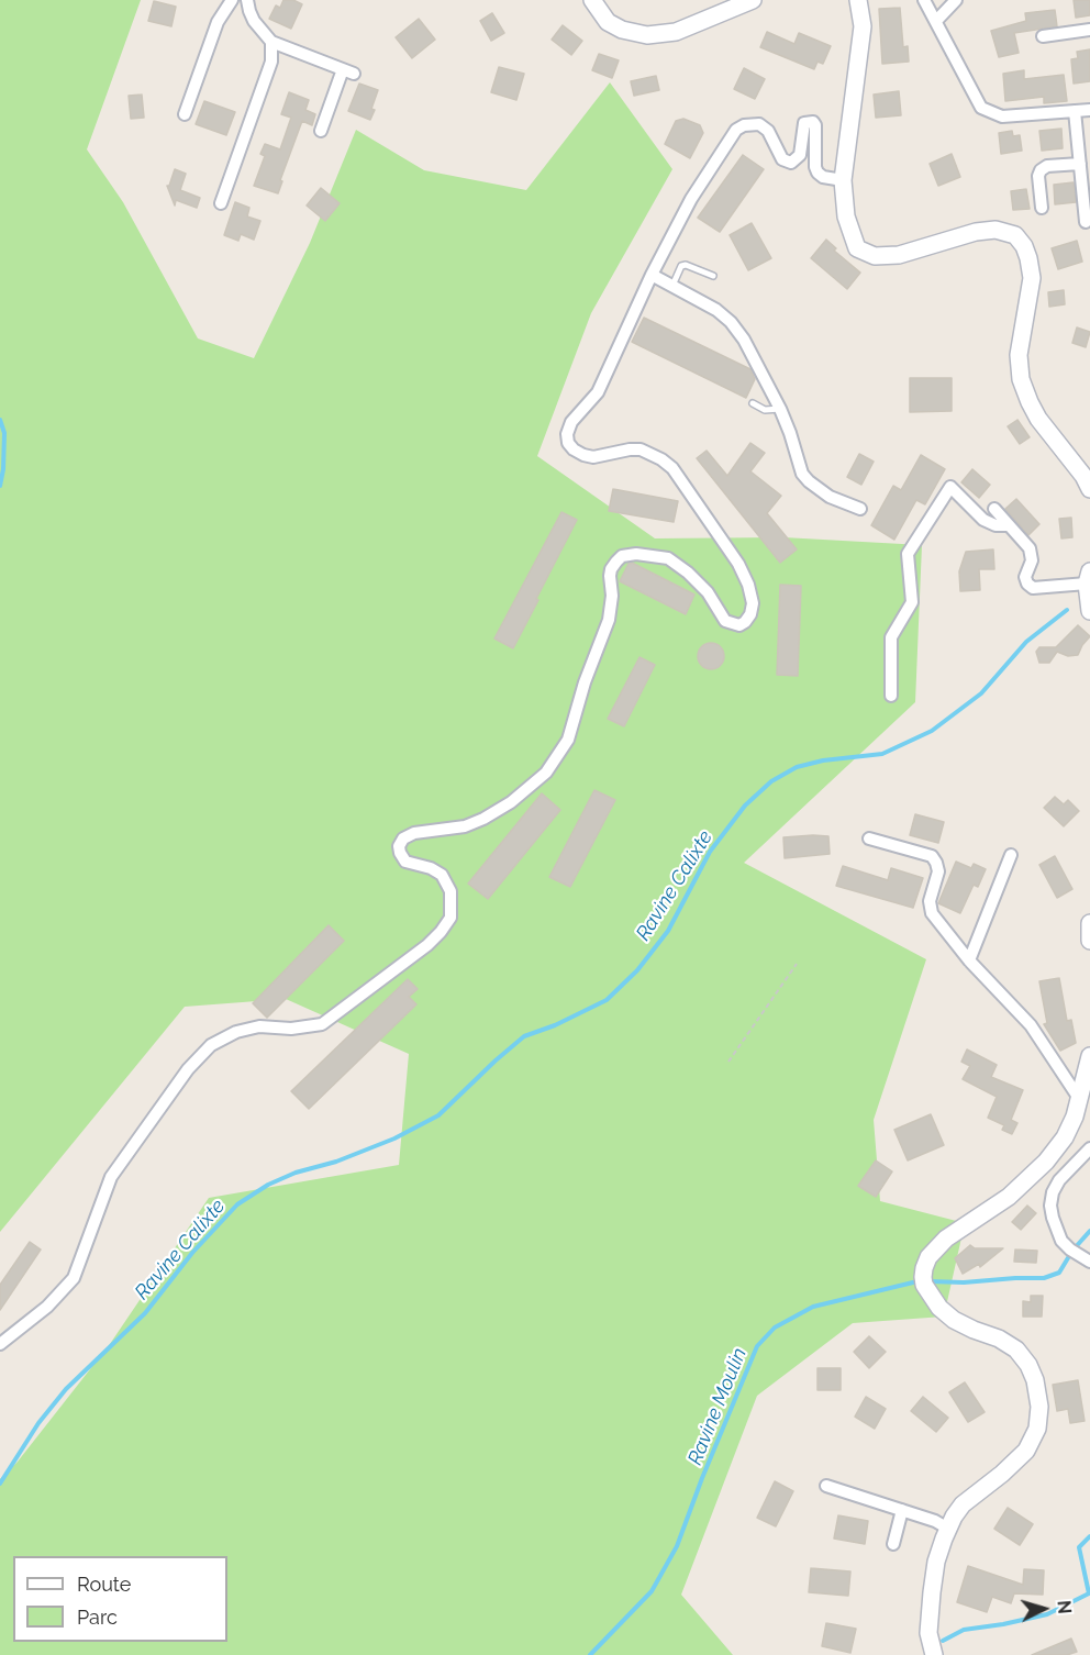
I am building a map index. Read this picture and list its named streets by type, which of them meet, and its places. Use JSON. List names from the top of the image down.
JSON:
{
  "water": ["Ravine Calixte", "Ravine Moulin"],
  "legend": ["Route", "Parc"],
  "north": "right"
}
